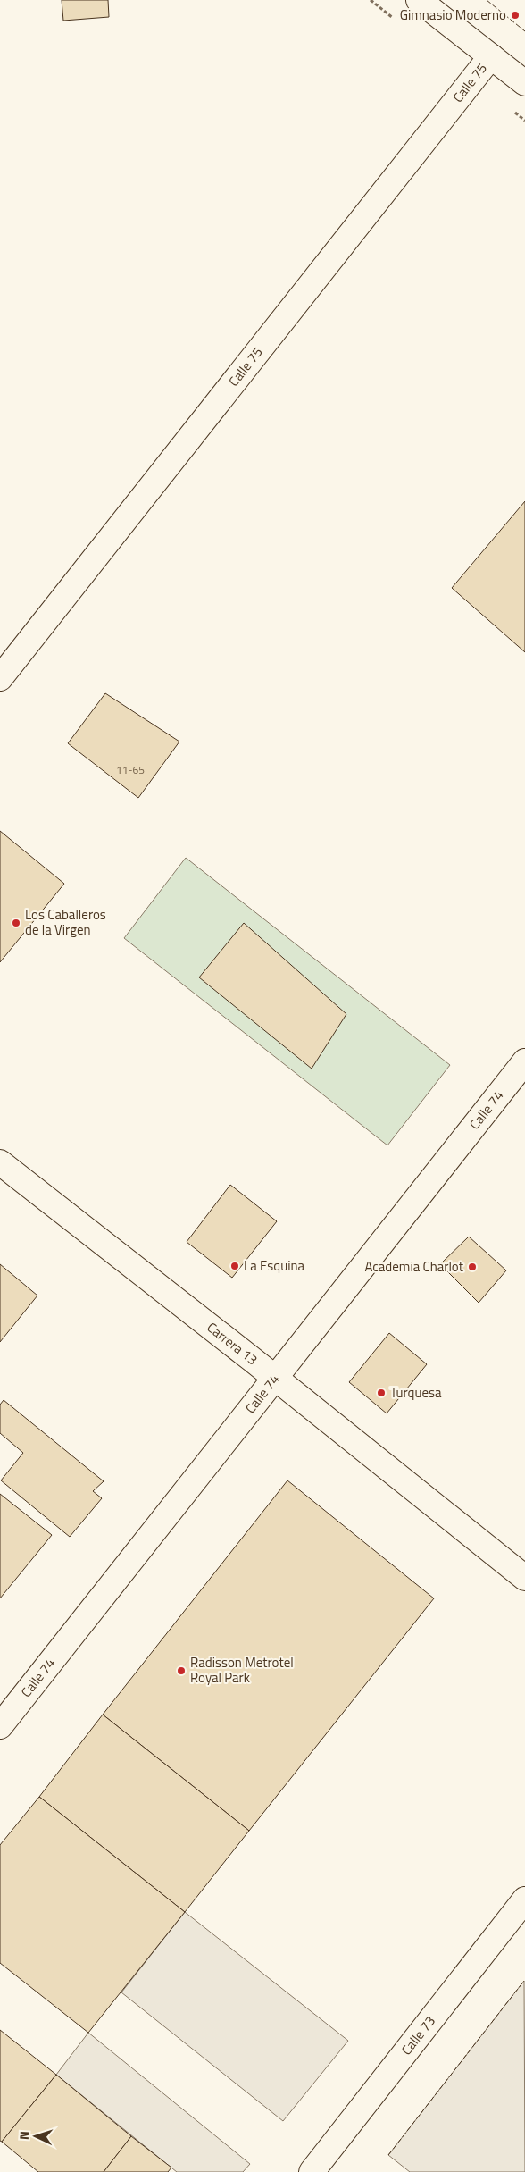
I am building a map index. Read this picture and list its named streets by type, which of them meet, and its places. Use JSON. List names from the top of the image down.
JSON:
{
  "streets": {
    "street": [
      "Calle 75",
      "Calle 74",
      "Carrera 13",
      "Calle 73"
    ]
  },
  "crossings": [
    ["Calle 74", "Carrera 13"]
  ],
  "places": [
    "Gimnasio Moderno",
    "Los Caballeros de la Virgen",
    "La Esquina",
    "Academia Charlot",
    "Turquesa",
    "Radisson Metrotel Royal Park"
  ],
  "house_numbers": ["11-65"],
  "north": "left"
}
